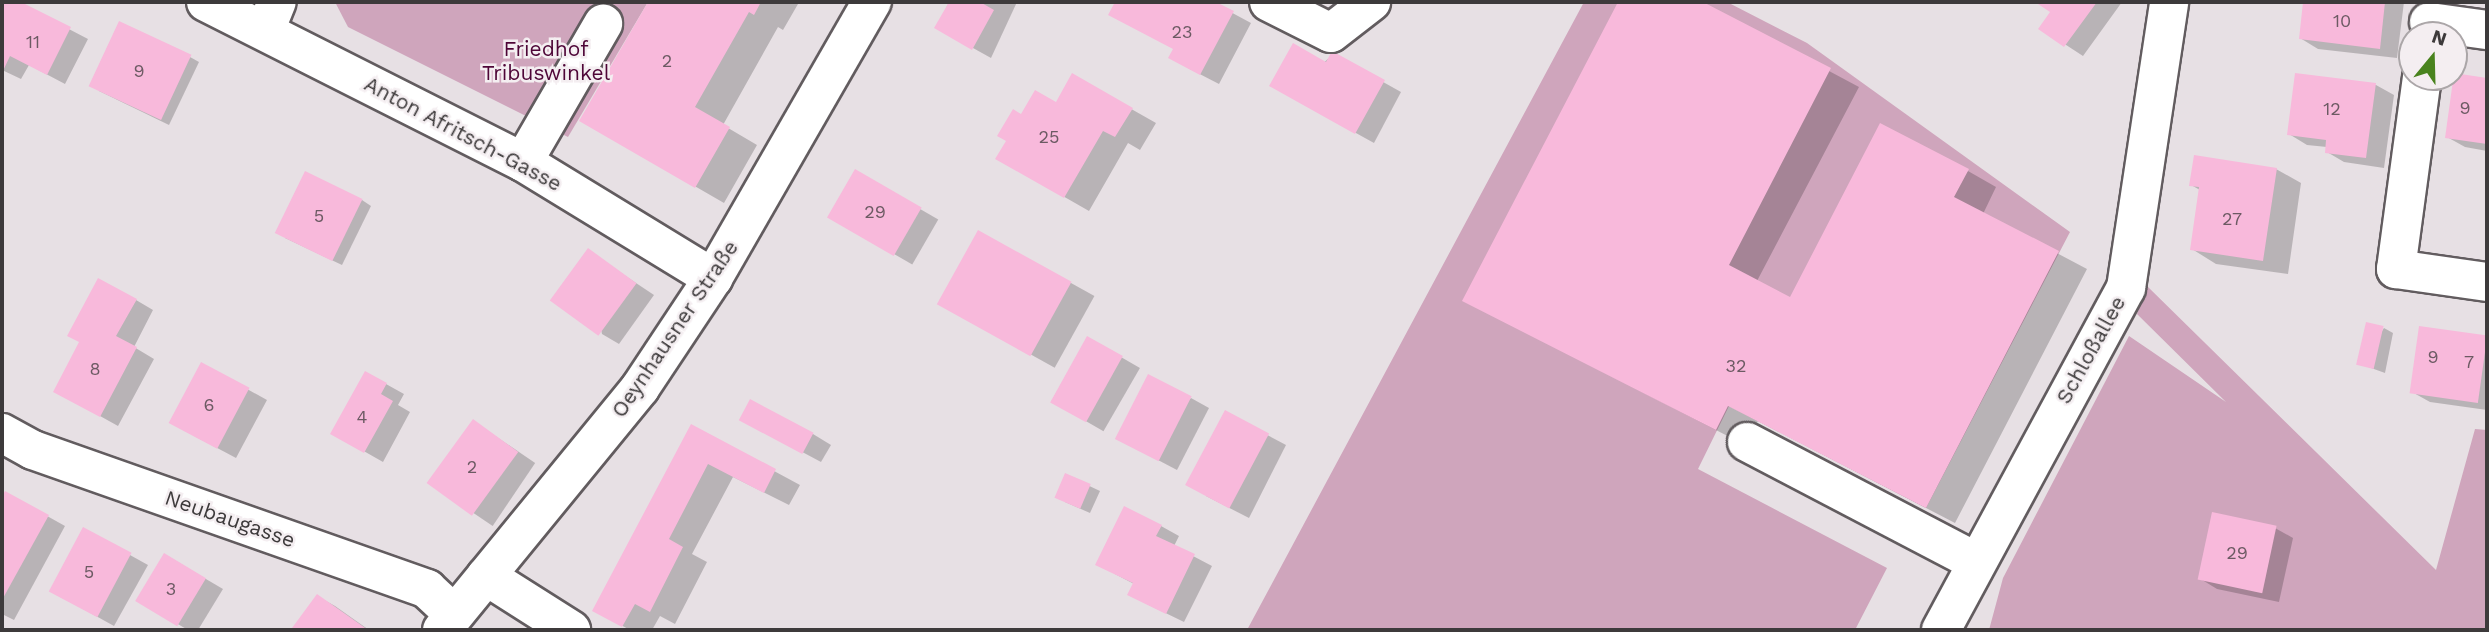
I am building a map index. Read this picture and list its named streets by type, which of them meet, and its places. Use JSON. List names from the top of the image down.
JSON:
{
  "streets": {
    "street": [
      "Anton Afritsch-Gasse",
      "Oeynhausner Straße",
      "Schloßallee",
      "Neubaugasse"
    ]
  },
  "crossings": [
    ["Anton Afritsch-Gasse", "Oeynhausner Straße"],
    ["Oeynhausner Straße", "Neubaugasse"]
  ],
  "parks": ["Friedhof Tribuswinkel"],
  "house_numbers": [
    "10",
    "23",
    "11",
    "2",
    "9",
    "9",
    "12",
    "25",
    "29",
    "5",
    "27",
    "9",
    "7",
    "32",
    "8",
    "6",
    "4",
    "2",
    "29",
    "5",
    "3"
  ],
  "north": "top"
}
